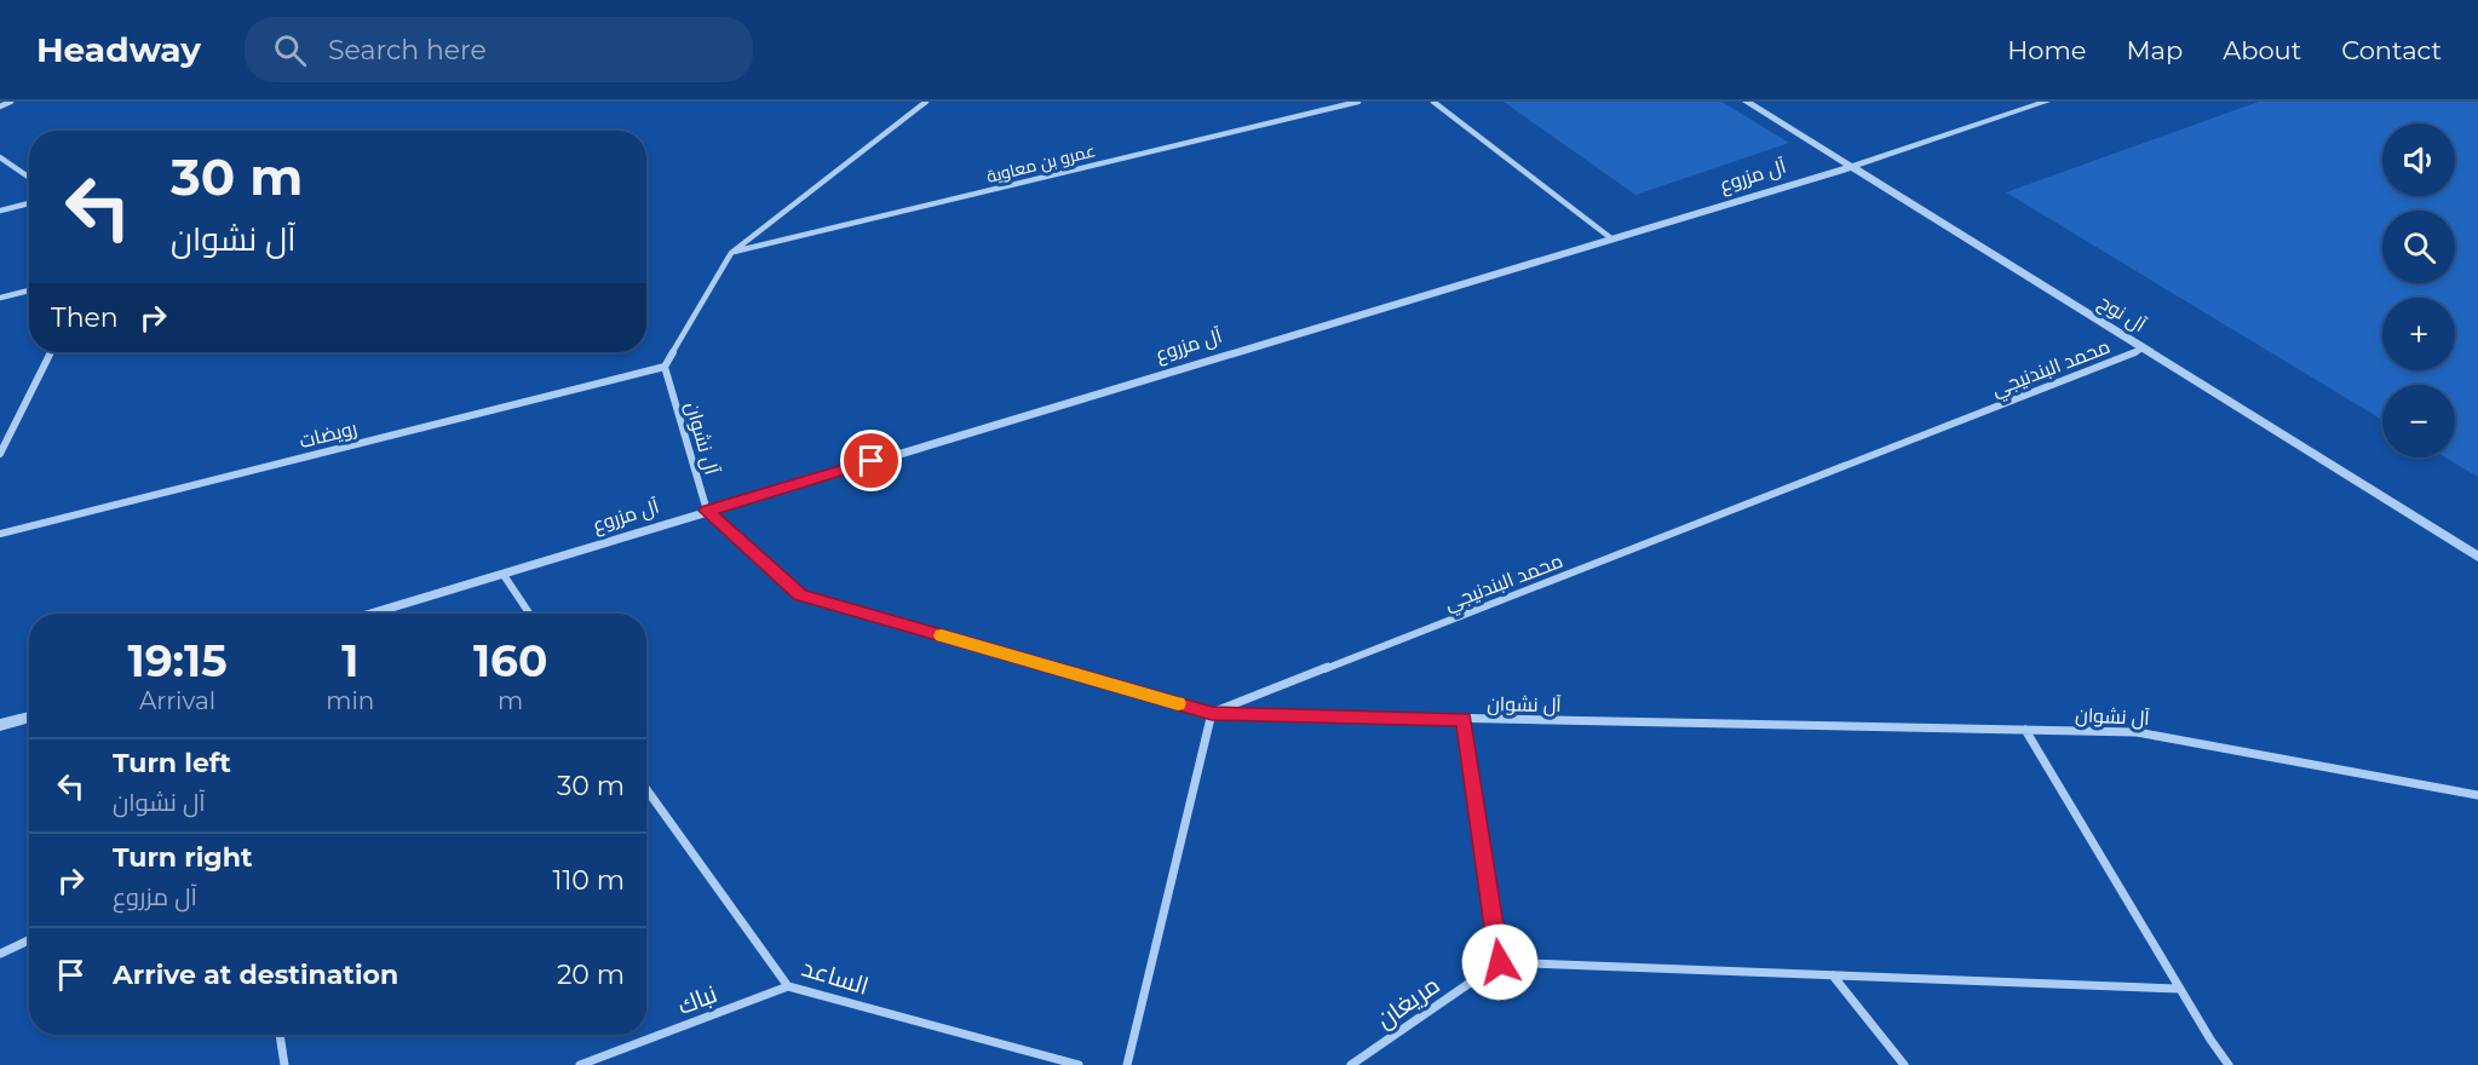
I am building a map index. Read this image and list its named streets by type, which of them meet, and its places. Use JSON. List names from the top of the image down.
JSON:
{
  "streets": {
    "street": [
      "عمرو بن معاوية",
      "آل مزروع",
      "آل نوح",
      "محمد البندنيجي",
      "رويضات",
      "آل نشوان",
      "الساعد",
      "نباك",
      "مريغان"
    ]
  },
  "crossings": [
    ["آل مزروع", "آل نوح"],
    ["آل مزروع", "آل نشوان"],
    ["آل نوح", "محمد البندنيجي"],
    ["محمد البندنيجي", "آل نشوان"],
    ["رويضات", "آل نشوان"],
    ["الساعد", "نباك"]
  ],
  "page": {
    "header": "Headway",
    "search": "Search here",
    "nav": [
      "Home",
      "Map",
      "About",
      "Contact"
    ],
    "map_buttons": ["+", "−"],
    "turn": ["30 m", "آل نشوان"],
    "then": "Then",
    "eta": [
      "19:15",
      "Arrival",
      "1",
      "min",
      "160",
      "m"
    ],
    "list": [
      {
        "name": "Turn left",
        "note": "آل نشوان",
        "value": "30 m"
      },
      {
        "name": "Turn right",
        "note": "آل مزروع",
        "value": "110 m"
      },
      {
        "name": "Arrive at destination",
        "value": "20 m"
      }
    ]
  }
}
